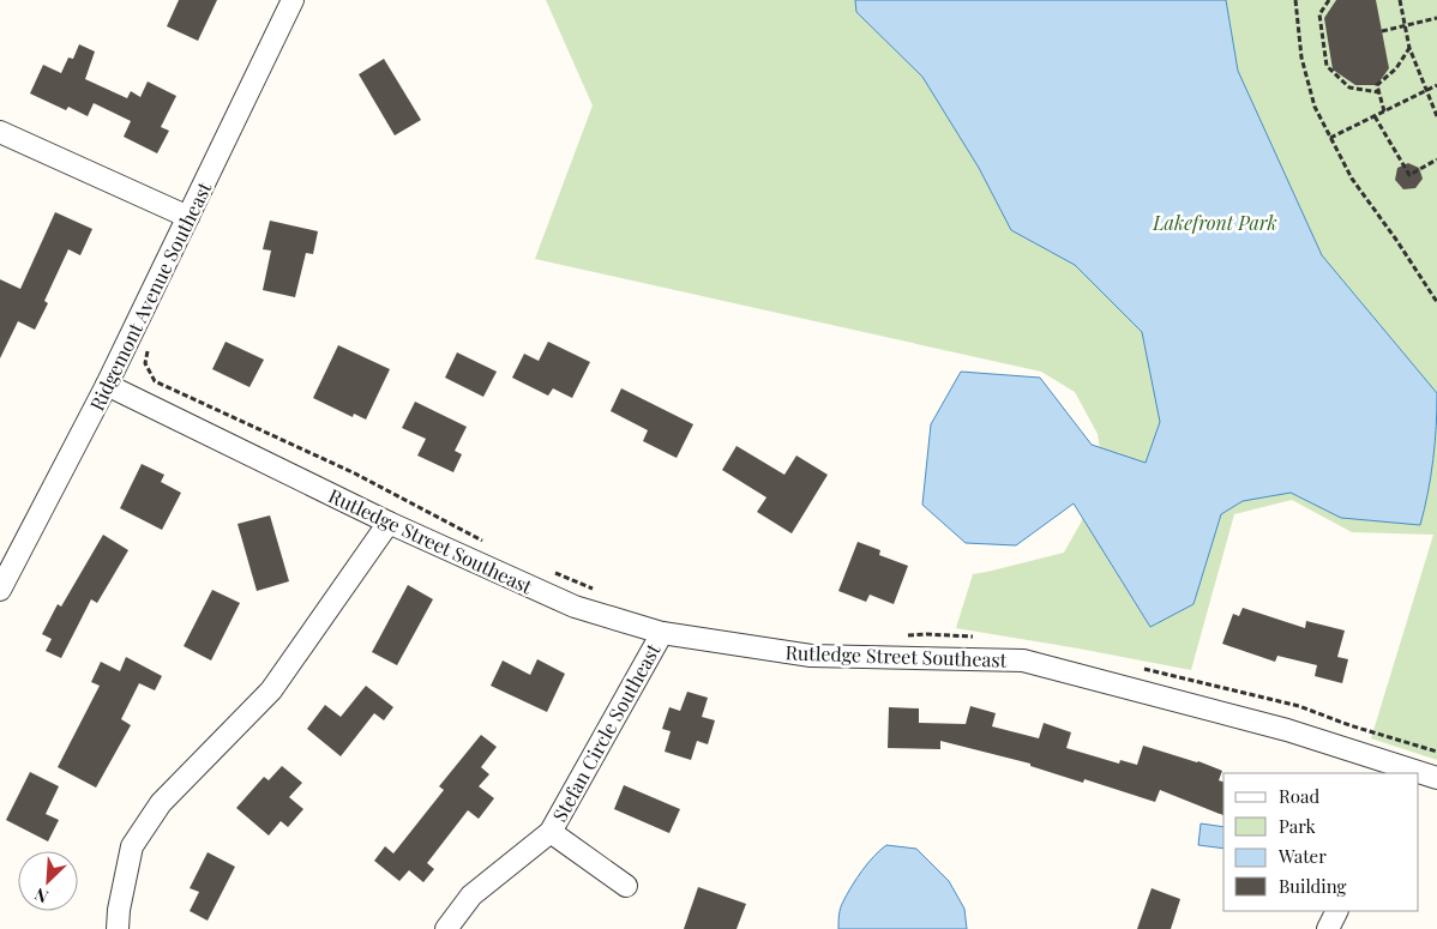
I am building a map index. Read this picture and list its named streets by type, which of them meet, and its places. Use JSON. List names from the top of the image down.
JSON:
{
  "streets": {
    "street": ["Ridgemont Avenue Southeast", "Rutledge Street Southeast", "Stefan Circle Southeast"]
  },
  "crossings": [
    ["Ridgemont Avenue Southeast", "Rutledge Street Southeast"],
    ["Rutledge Street Southeast", "Stefan Circle Southeast"]
  ],
  "parks": ["Lakefront Park"],
  "legend": [
    "Road",
    "Park",
    "Water",
    "Building"
  ],
  "north": "bottom left"
}
